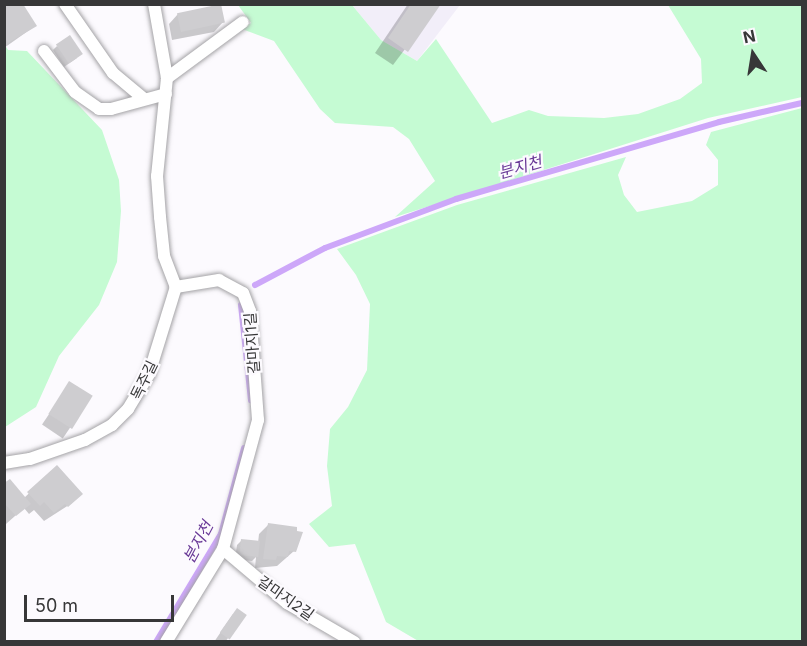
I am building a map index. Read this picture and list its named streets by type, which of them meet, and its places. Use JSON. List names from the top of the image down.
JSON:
{
  "streets": {
    "lane": ["갈마지1길", "독주길", "갈마지2길"]
  },
  "crossings": [
    ["갈마지1길", "독주길"],
    ["갈마지1길", "갈마지2길"]
  ],
  "water": ["분지천"],
  "scale_bar": "50 m",
  "north": "top"
}
